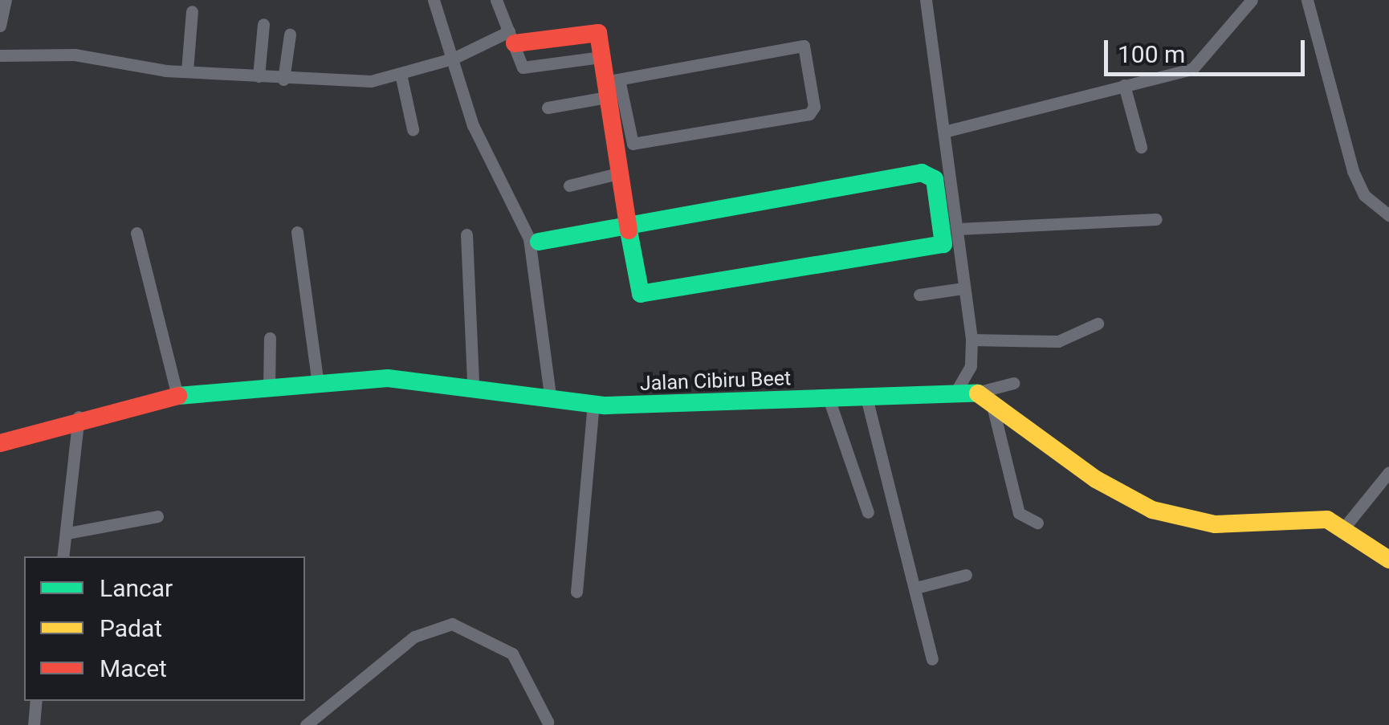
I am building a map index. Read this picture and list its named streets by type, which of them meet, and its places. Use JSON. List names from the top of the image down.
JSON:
{
  "streets": {
    "street": ["Jalan Cibiru Beet"]
  },
  "legend": ["Lancar", "Padat", "Macet"],
  "scale_bar": "100 m"
}
